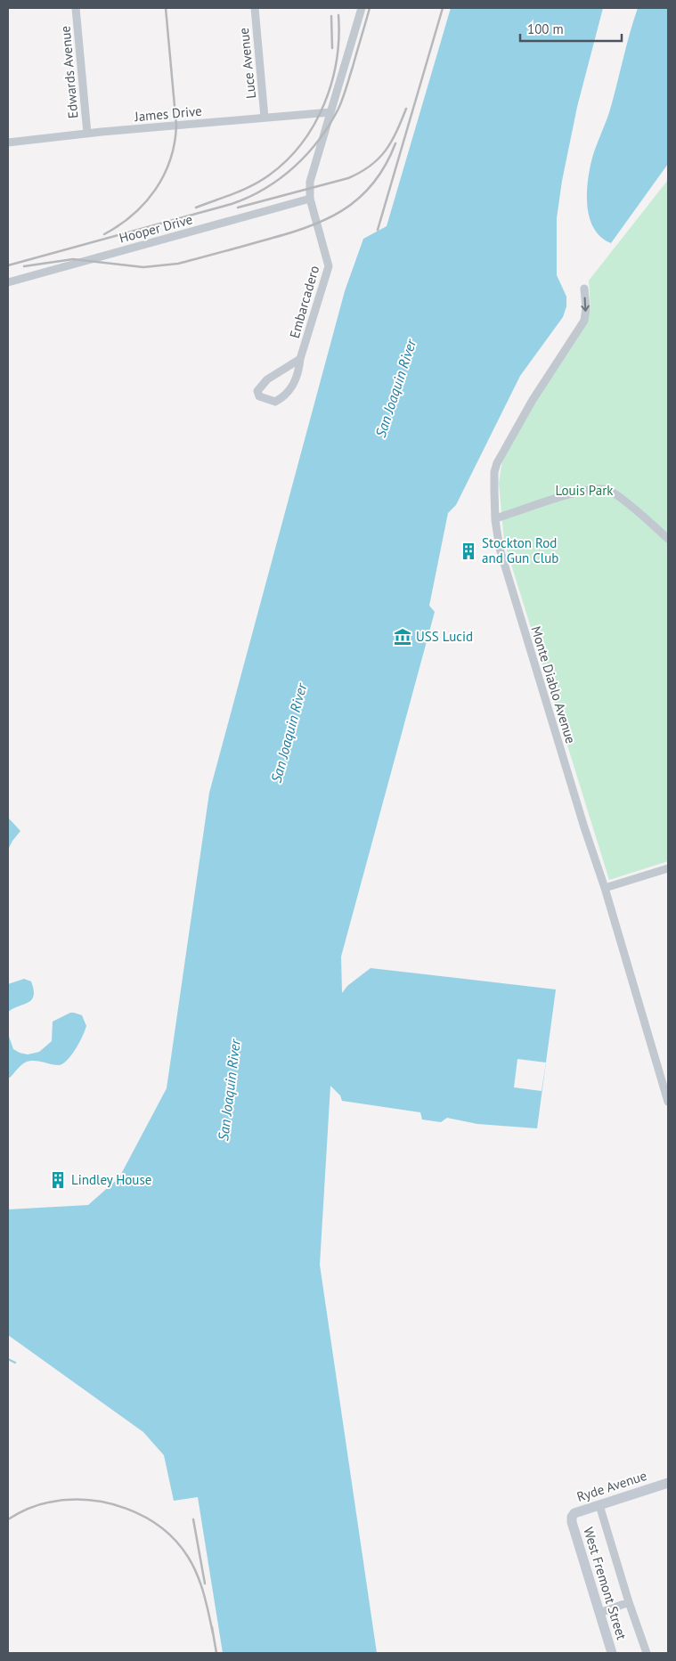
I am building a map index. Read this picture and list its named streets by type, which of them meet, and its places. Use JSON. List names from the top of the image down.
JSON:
{
  "streets": {
    "street": [
      "Luce Avenue",
      "Edwards Avenue",
      "James Drive",
      "Hooper Drive",
      "Embarcadero",
      "Monte Diablo Avenue",
      "Ryde Avenue",
      "West Fremont Street"
    ]
  },
  "crossings": [
    ["Luce Avenue", "James Drive"],
    ["Edwards Avenue", "James Drive"],
    ["James Drive", "Embarcadero"],
    ["Hooper Drive", "Embarcadero"],
    ["Ryde Avenue", "West Fremont Street"]
  ],
  "water": ["San Joaquin River"],
  "parks": ["Louis Park"],
  "places": {
    "building": ["Stockton Rod and Gun Club", "Lindley House"],
    "museum": ["USS Lucid"]
  },
  "scale_bar": "100 m"
}
